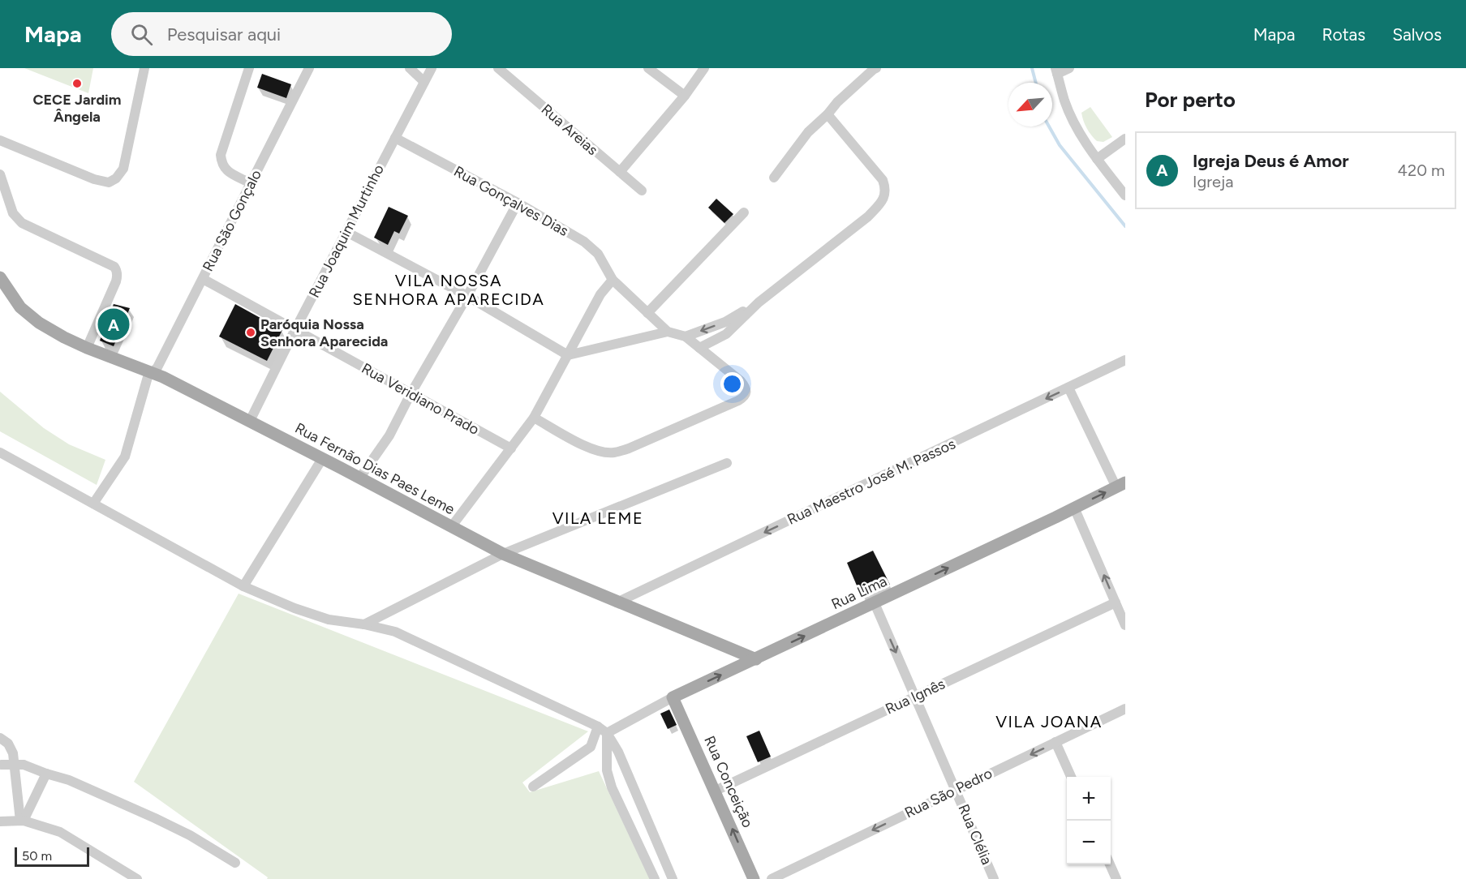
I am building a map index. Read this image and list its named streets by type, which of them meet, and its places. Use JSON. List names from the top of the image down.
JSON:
{
  "streets": {
    "main road": ["Rua Fernão Dias Paes Leme", "Rua Lima", "Rua Conceição"],
    "street": [
      "Rua Areias",
      "Rua Gonçalves Dias",
      "Rua São Gonçalo",
      "Rua Joaquim Murtinho",
      "Rua Veridiano Prado",
      "Rua Maestro José M. Passos",
      "Rua Ignês",
      "Rua São Pedro",
      "Rua Clélia"
    ]
  },
  "crossings": [
    ["Rua Gonçalves Dias", "Rua Joaquim Murtinho"],
    ["Rua São Gonçalo", "Rua Veridiano Prado"],
    ["Rua São Gonçalo", "Rua Fernão Dias Paes Leme"],
    ["Rua Joaquim Murtinho", "Rua Veridiano Prado"],
    ["Rua Joaquim Murtinho", "Rua Fernão Dias Paes Leme"],
    ["Rua Fernão Dias Paes Leme", "Rua Maestro José M. Passos"],
    ["Rua Fernão Dias Paes Leme", "Rua Lima"],
    ["Rua Lima", "Rua Conceição"],
    ["Rua Lima", "Rua Clélia"],
    ["Rua Ignês", "Rua Conceição"],
    ["Rua Ignês", "Rua Clélia"],
    ["Rua São Pedro", "Rua Clélia"]
  ],
  "one_way": [
    "Rua Maestro José M. Passos",
    "Rua Lima",
    "Rua Conceição",
    "Rua São Pedro"
  ],
  "districts": ["VILA NOSSA SENHORA APARECIDA", "VILA LEME", "VILA JOANA"],
  "places": ["CECE Jardim Ângela", "Paróquia Nossa Senhora Aparecida"],
  "scale_bar": "50 m",
  "north": "bottom left",
  "page": {
    "header": "Mapa",
    "search": "Pesquisar aqui",
    "nav": ["Mapa", "Rotas", "Salvos"],
    "heading": "Por perto",
    "list": [
      {
        "mark": "A",
        "name": "Igreja Deus é Amor",
        "note": "Igreja",
        "value": "420 m"
      }
    ],
    "pins": "A",
    "map_buttons": ["+", "−"],
    "scale": "50 m"
  }
}
